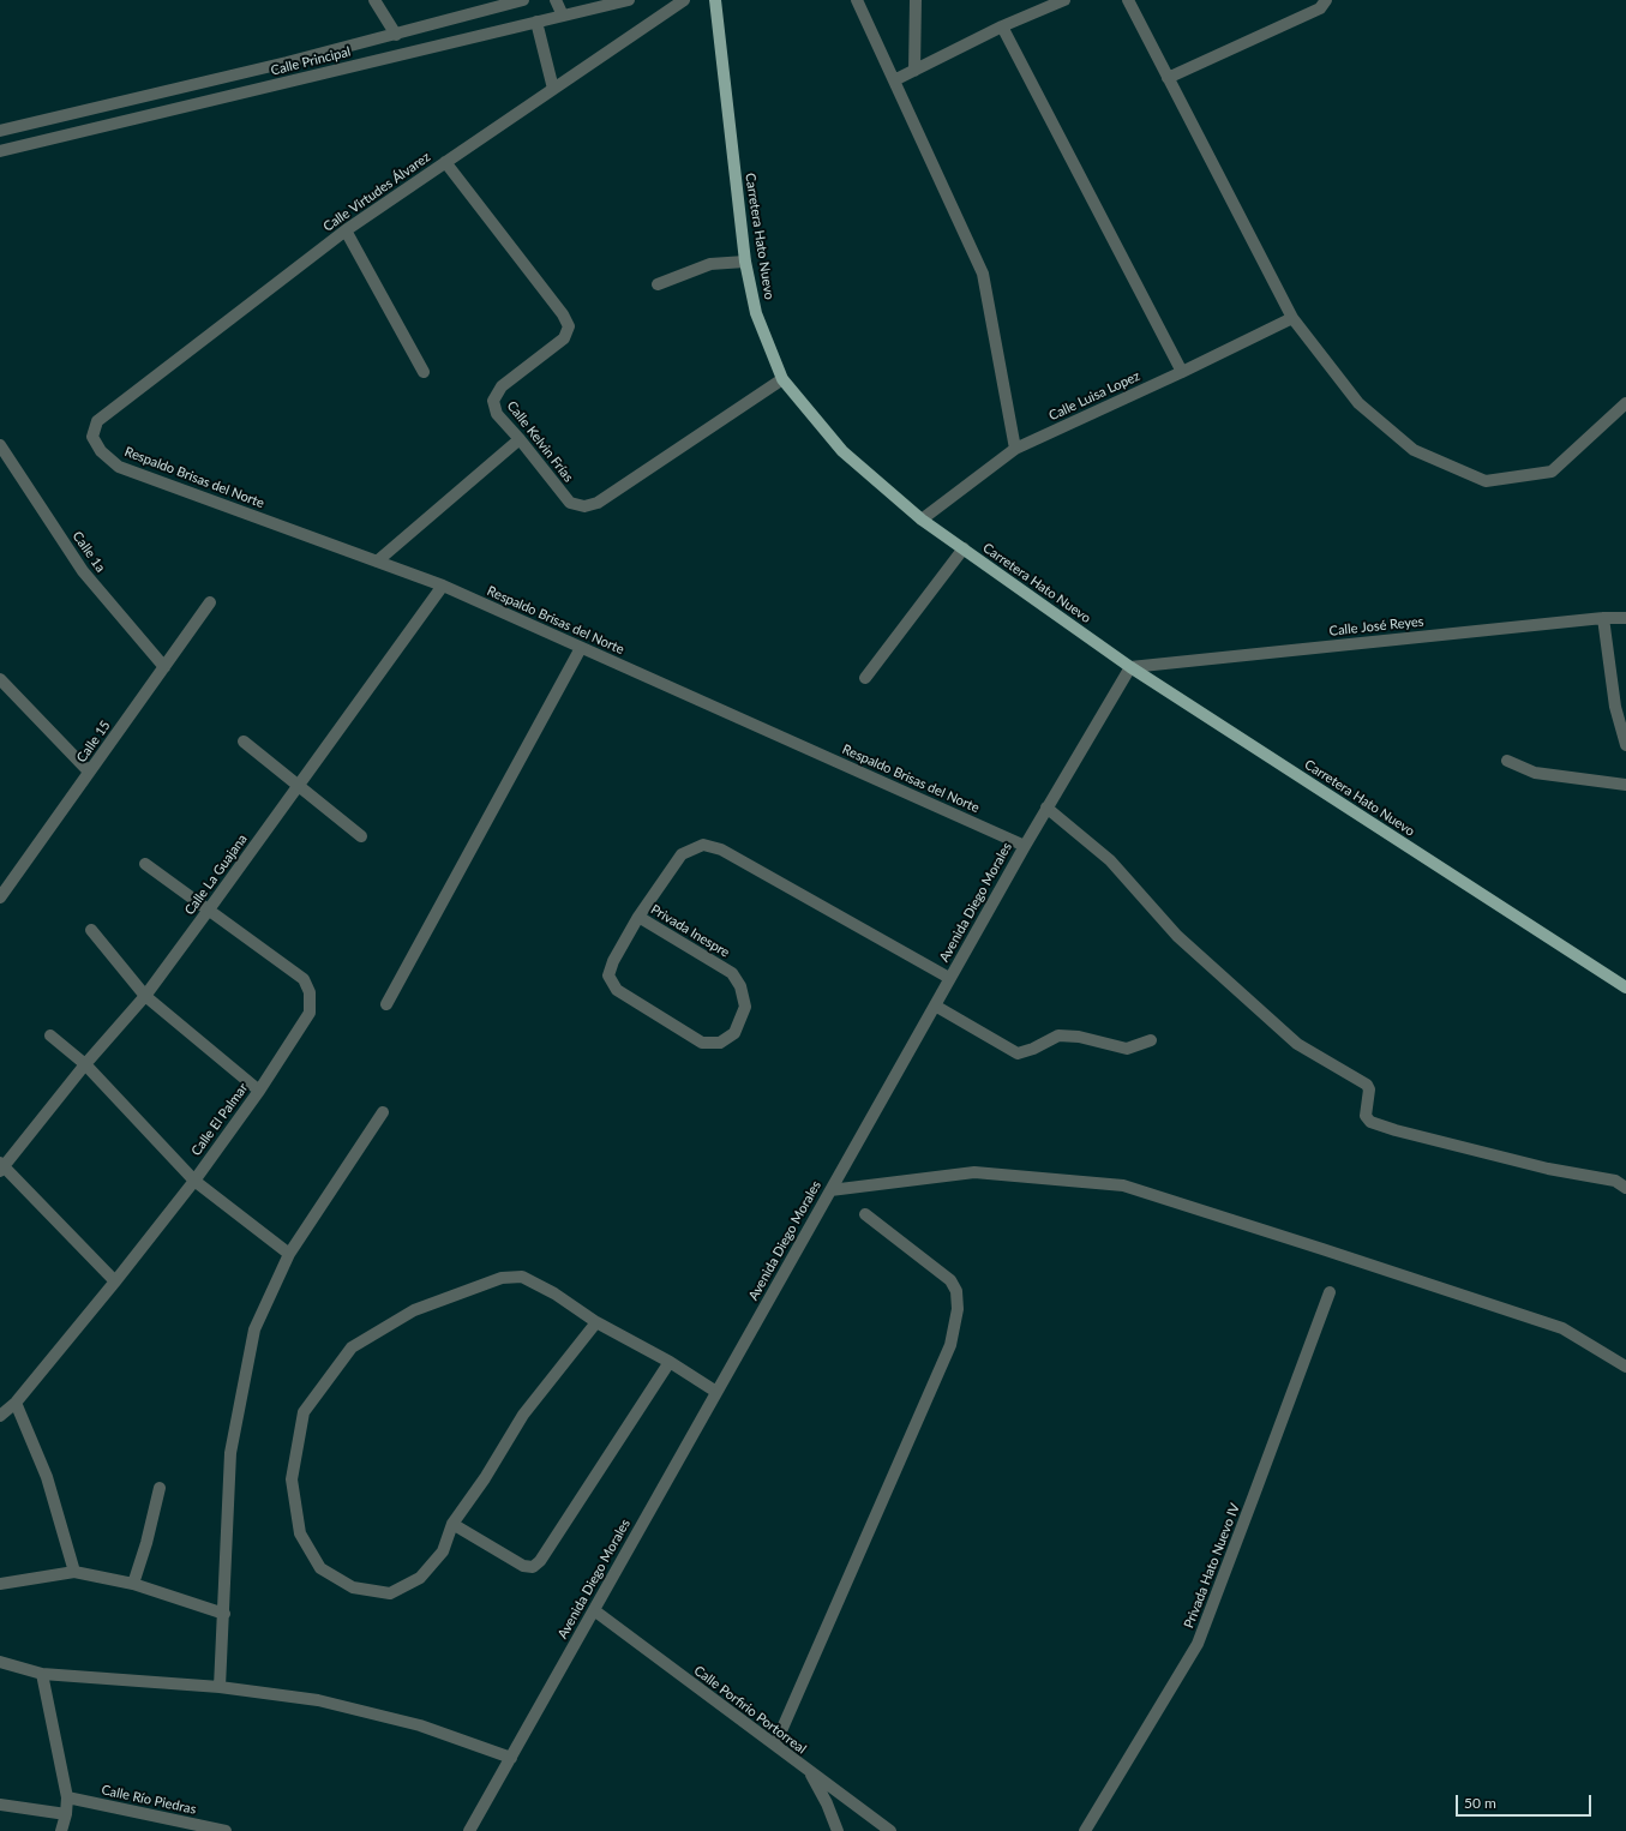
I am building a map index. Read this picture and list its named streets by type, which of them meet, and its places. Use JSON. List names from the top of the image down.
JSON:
{
  "streets": {
    "main road": ["Carretera Hato Nuevo"],
    "street": [
      "Calle Principal",
      "Calle Virtudes Álvarez",
      "Calle Luisa Lopez",
      "Calle Kelvin Frías",
      "Respaldo Brisas del Norte",
      "Calle 1a",
      "Calle José Reyes",
      "Calle 15",
      "Calle La Guajana",
      "Avenida Diego Morales",
      "Privada Inespre",
      "Calle El Palmar",
      "Privada Hato Nuevo IV",
      "Calle Porfirio Portorreal",
      "Calle Río Piedras"
    ]
  },
  "crossings": [
    ["Calle Virtudes Álvarez", "Calle Kelvin Frías"],
    ["Calle Virtudes Álvarez", "Respaldo Brisas del Norte"],
    ["Carretera Hato Nuevo", "Calle Luisa Lopez"],
    ["Carretera Hato Nuevo", "Calle Kelvin Frías"],
    ["Carretera Hato Nuevo", "Calle José Reyes"],
    ["Carretera Hato Nuevo", "Avenida Diego Morales"],
    ["Respaldo Brisas del Norte", "Calle La Guajana"],
    ["Respaldo Brisas del Norte", "Avenida Diego Morales"],
    ["Calle 1a", "Calle 15"],
    ["Calle José Reyes", "Avenida Diego Morales"],
    ["Calle La Guajana", "Calle El Palmar"],
    ["Avenida Diego Morales", "Privada Inespre"],
    ["Avenida Diego Morales", "Calle Porfirio Portorreal"]
  ],
  "scale_bar": "50 m"
}
